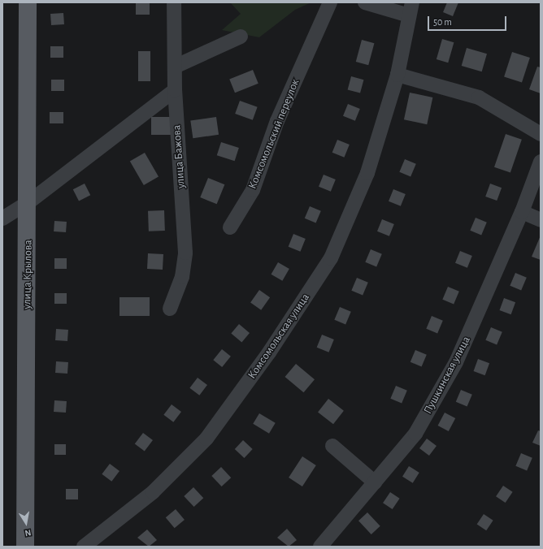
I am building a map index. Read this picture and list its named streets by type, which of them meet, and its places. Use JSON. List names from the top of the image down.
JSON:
{
  "streets": {
    "main road": ["улица Крылова"],
    "street": [
      "Комсомольский переулок",
      "улица Бажова",
      "Комсомольская улица",
      "Пушкинская улица"
    ]
  },
  "scale_bar": "50 m",
  "north": "bottom"
}
